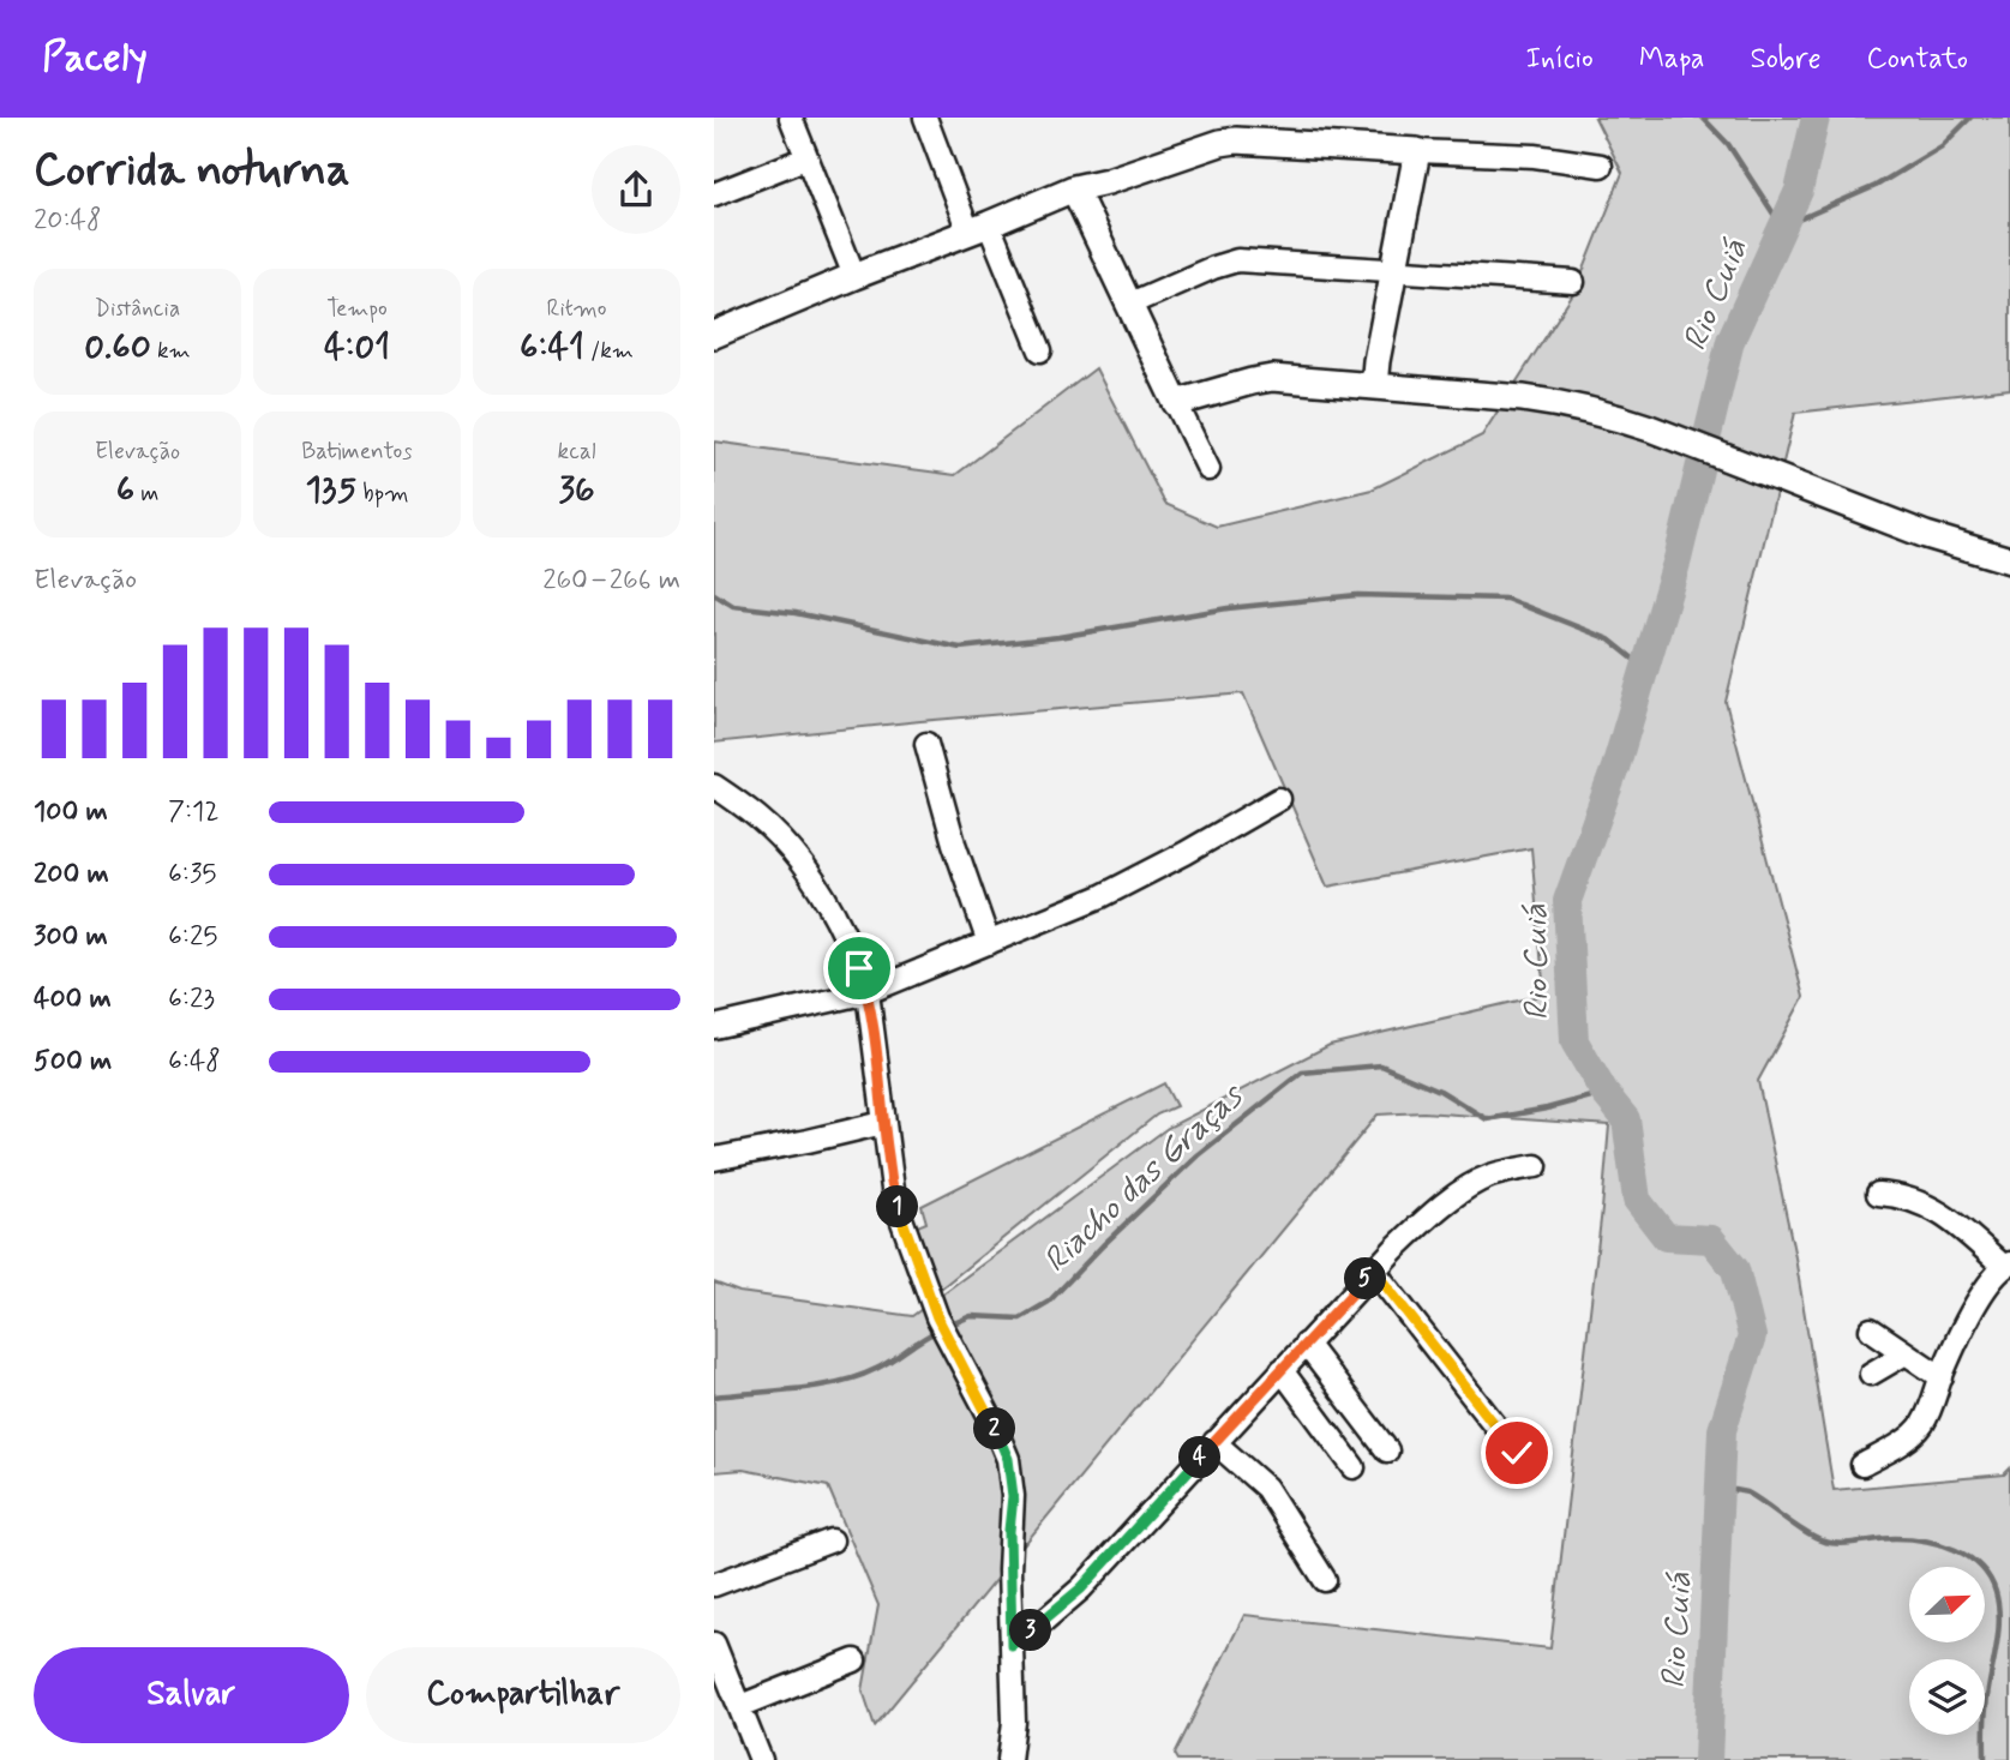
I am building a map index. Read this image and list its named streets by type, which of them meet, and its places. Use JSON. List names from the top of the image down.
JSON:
{
  "water": ["Rio Cuiá", "Riacho das Graças"],
  "north": "top right",
  "page": {
    "header": "Pacely",
    "nav": [
      "Início",
      "Mapa",
      "Sobre",
      "Contato"
    ],
    "heading": ["Corrida noturna", "20:48"],
    "stats": [
      ["Distância", "0.60 km"],
      ["Tempo", "4:01"],
      ["Ritmo", "6:41 /km"],
      ["Elevação", "6 m"],
      ["Batimentos", "135 bpm"],
      ["kcal", "36"]
    ],
    "chart": ["Elevação", "260–266 m"],
    "list": [
      {
        "name": "100 m",
        "note": "7:12"
      },
      {
        "name": "200 m",
        "note": "6:35"
      },
      {
        "name": "300 m",
        "note": "6:25"
      },
      {
        "name": "400 m",
        "note": "6:23"
      },
      {
        "name": "500 m",
        "note": "6:48"
      }
    ],
    "pins": [
      "1",
      "5",
      "2",
      "4",
      "3"
    ],
    "buttons": ["Salvar", "Compartilhar"]
  }
}
